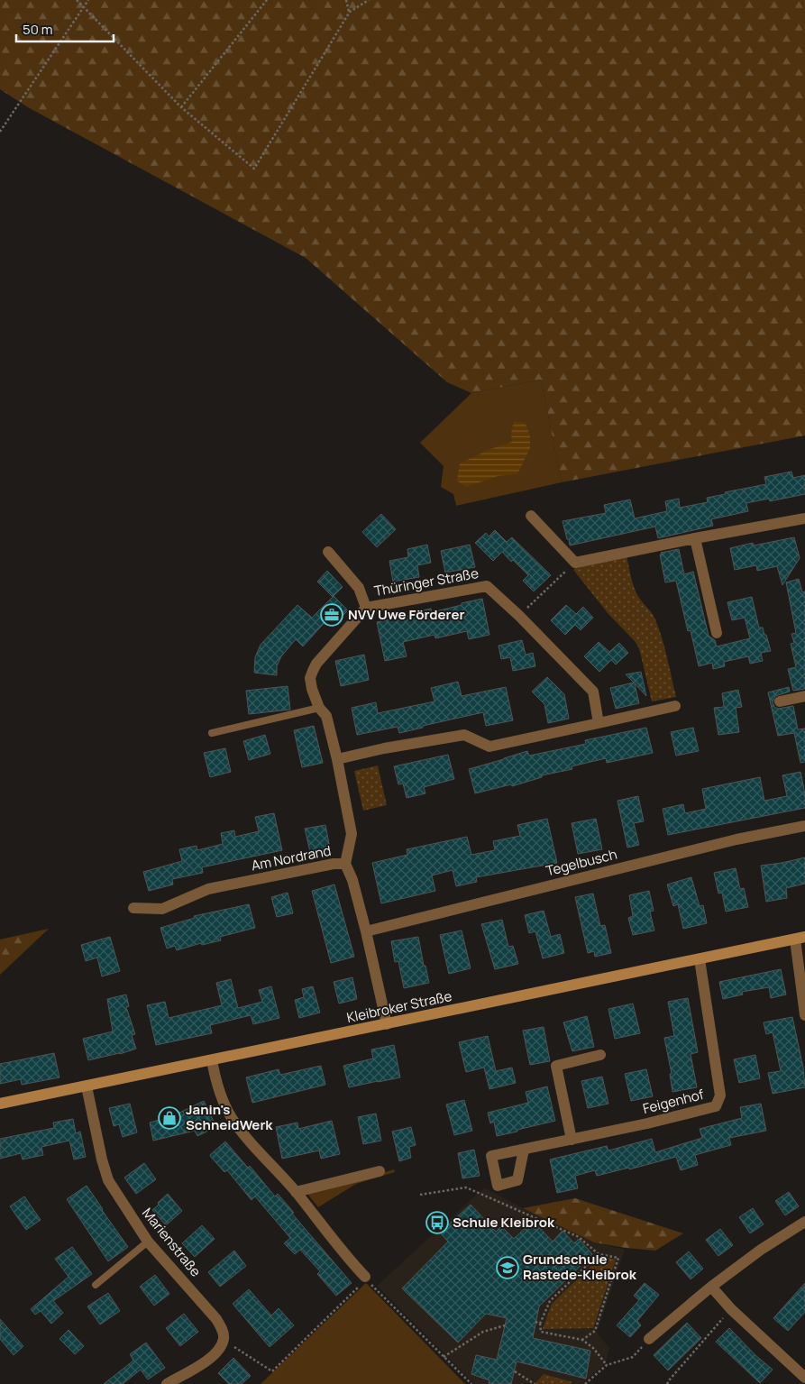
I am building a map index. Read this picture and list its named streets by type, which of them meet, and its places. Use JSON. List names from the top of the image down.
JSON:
{
  "streets": {
    "street": [
      "Thüringer Straße",
      "Am Nordrand",
      "Tegelbusch",
      "Kleibroker Straße",
      "Feigenhof",
      "Marienstraße"
    ]
  },
  "crossings": [
    ["Thüringer Straße", "Am Nordrand"],
    ["Am Nordrand", "Tegelbusch"],
    ["Am Nordrand", "Kleibroker Straße"],
    ["Kleibroker Straße", "Feigenhof"],
    ["Kleibroker Straße", "Marienstraße"]
  ],
  "places": {
    "office": ["NVV Uwe Förderer"],
    "shop": ["Janin's SchneidWerk"],
    "bus stop": ["Schule Kleibrok"],
    "school or university": ["Grundschule Rastede-Kleibrok"]
  },
  "scale_bar": "50 m"
}
